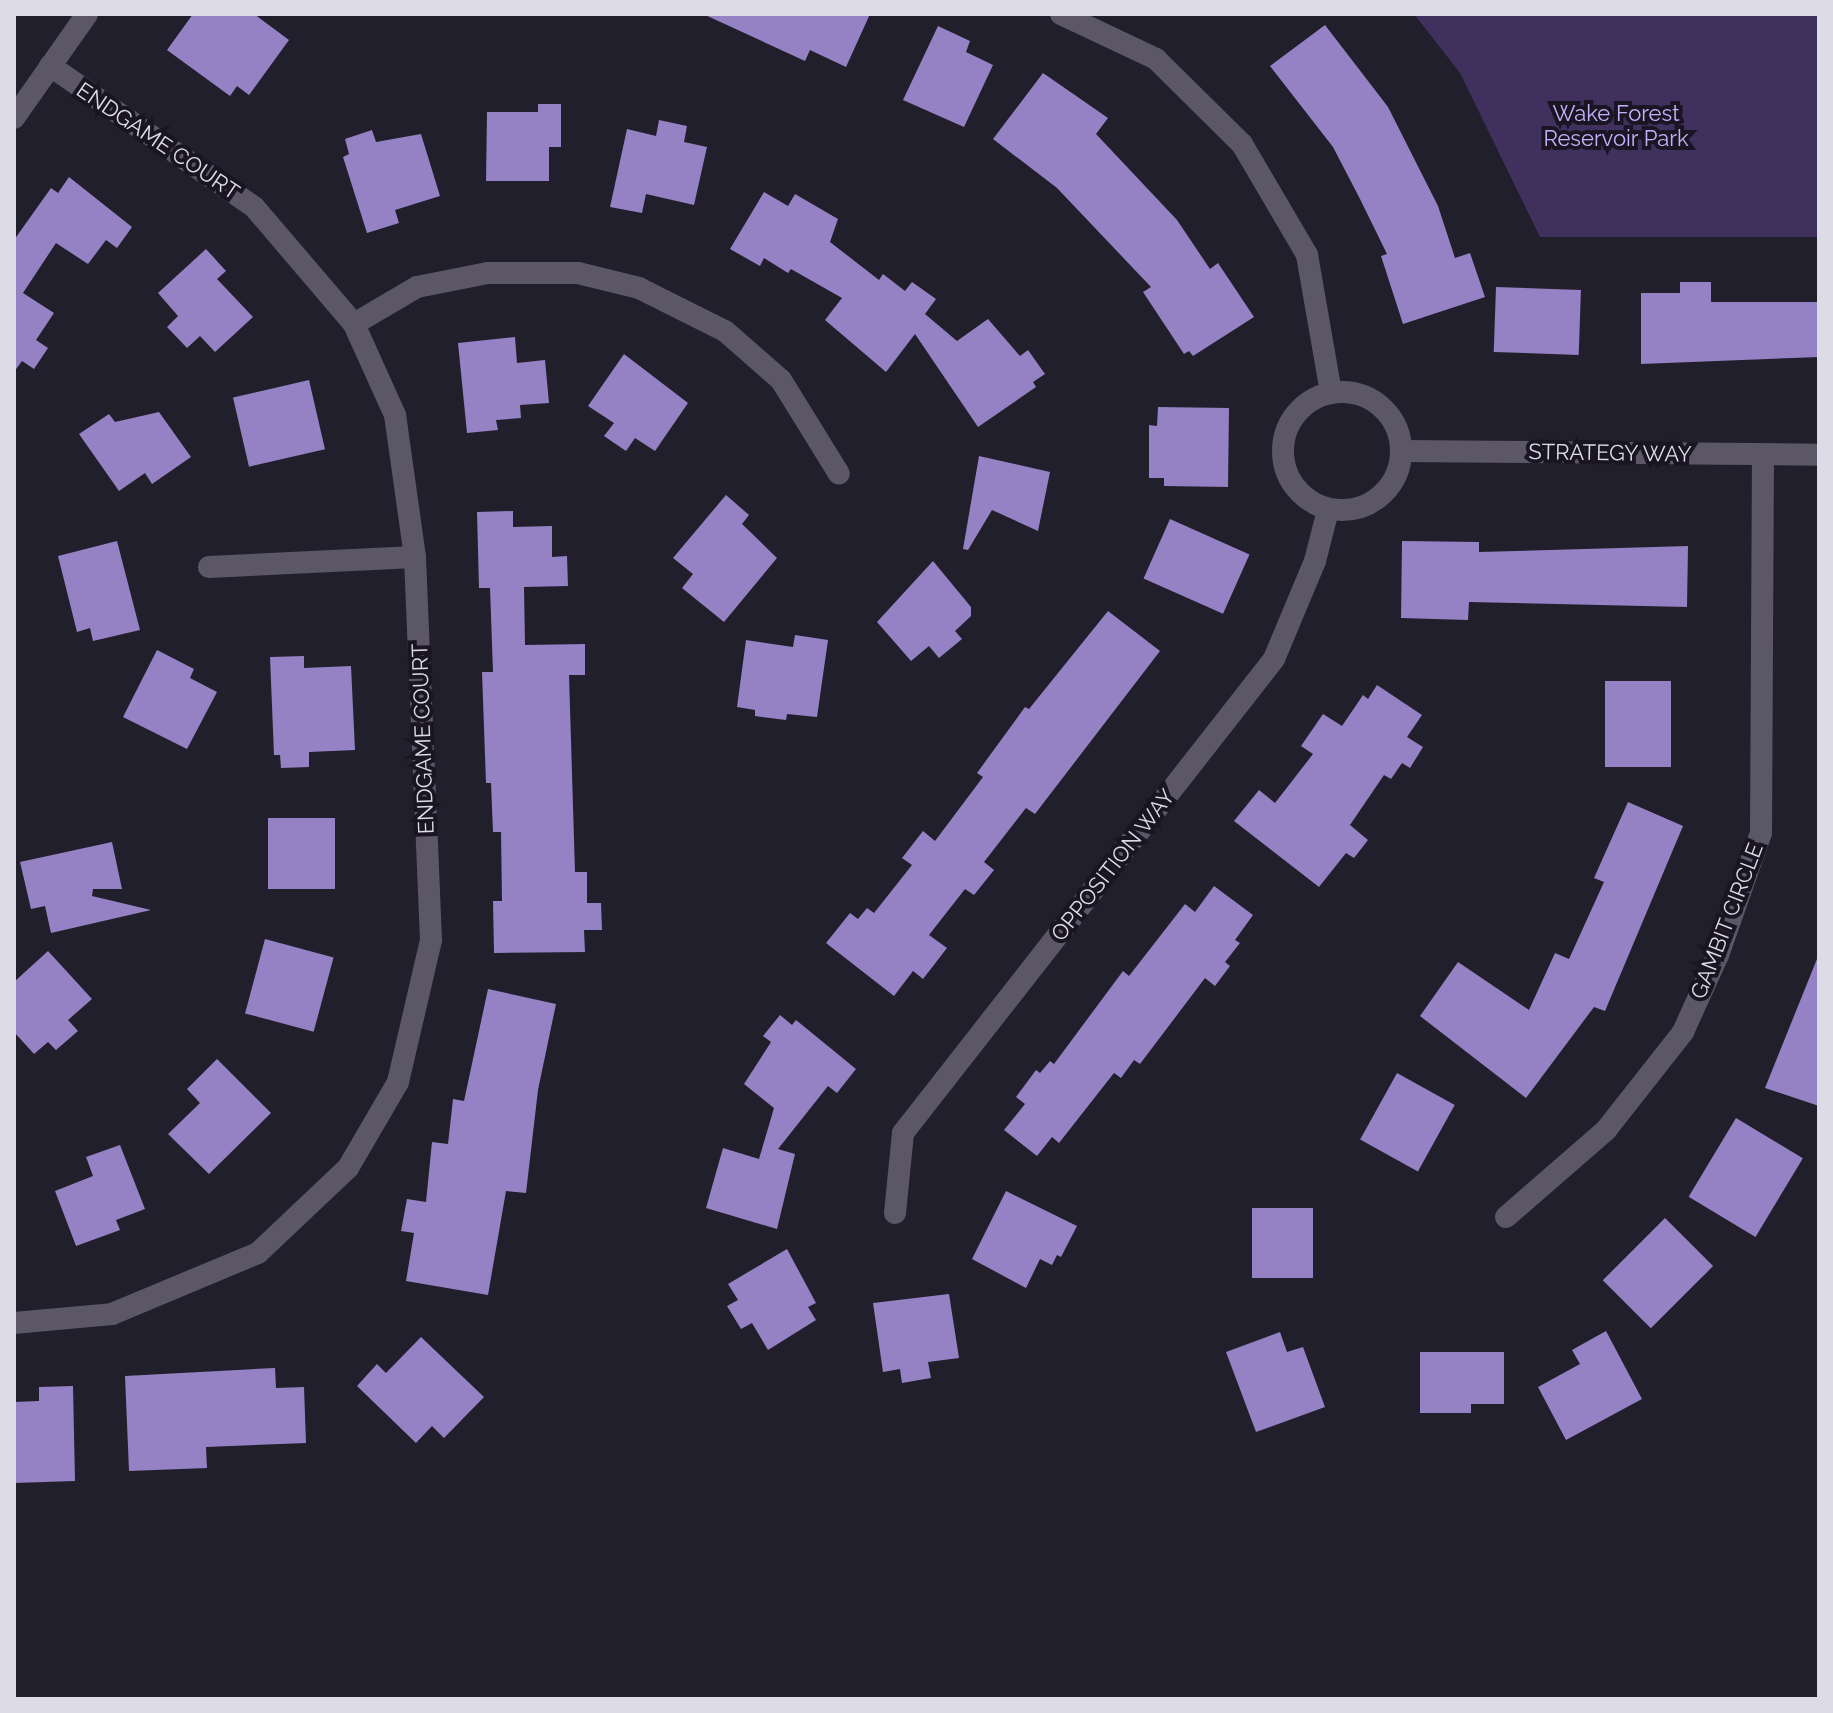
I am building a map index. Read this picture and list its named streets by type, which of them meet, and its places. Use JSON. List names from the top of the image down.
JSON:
{
  "streets": {
    "street": [
      "ENDGAME COURT",
      "STRATEGY WAY",
      "OPPOSITION WAY",
      "GAMBIT CIRCLE"
    ]
  },
  "crossings": [
    ["STRATEGY WAY", "OPPOSITION WAY"],
    ["STRATEGY WAY", "GAMBIT CIRCLE"]
  ],
  "parks": ["Wake Forest Reservoir Park"]
}
